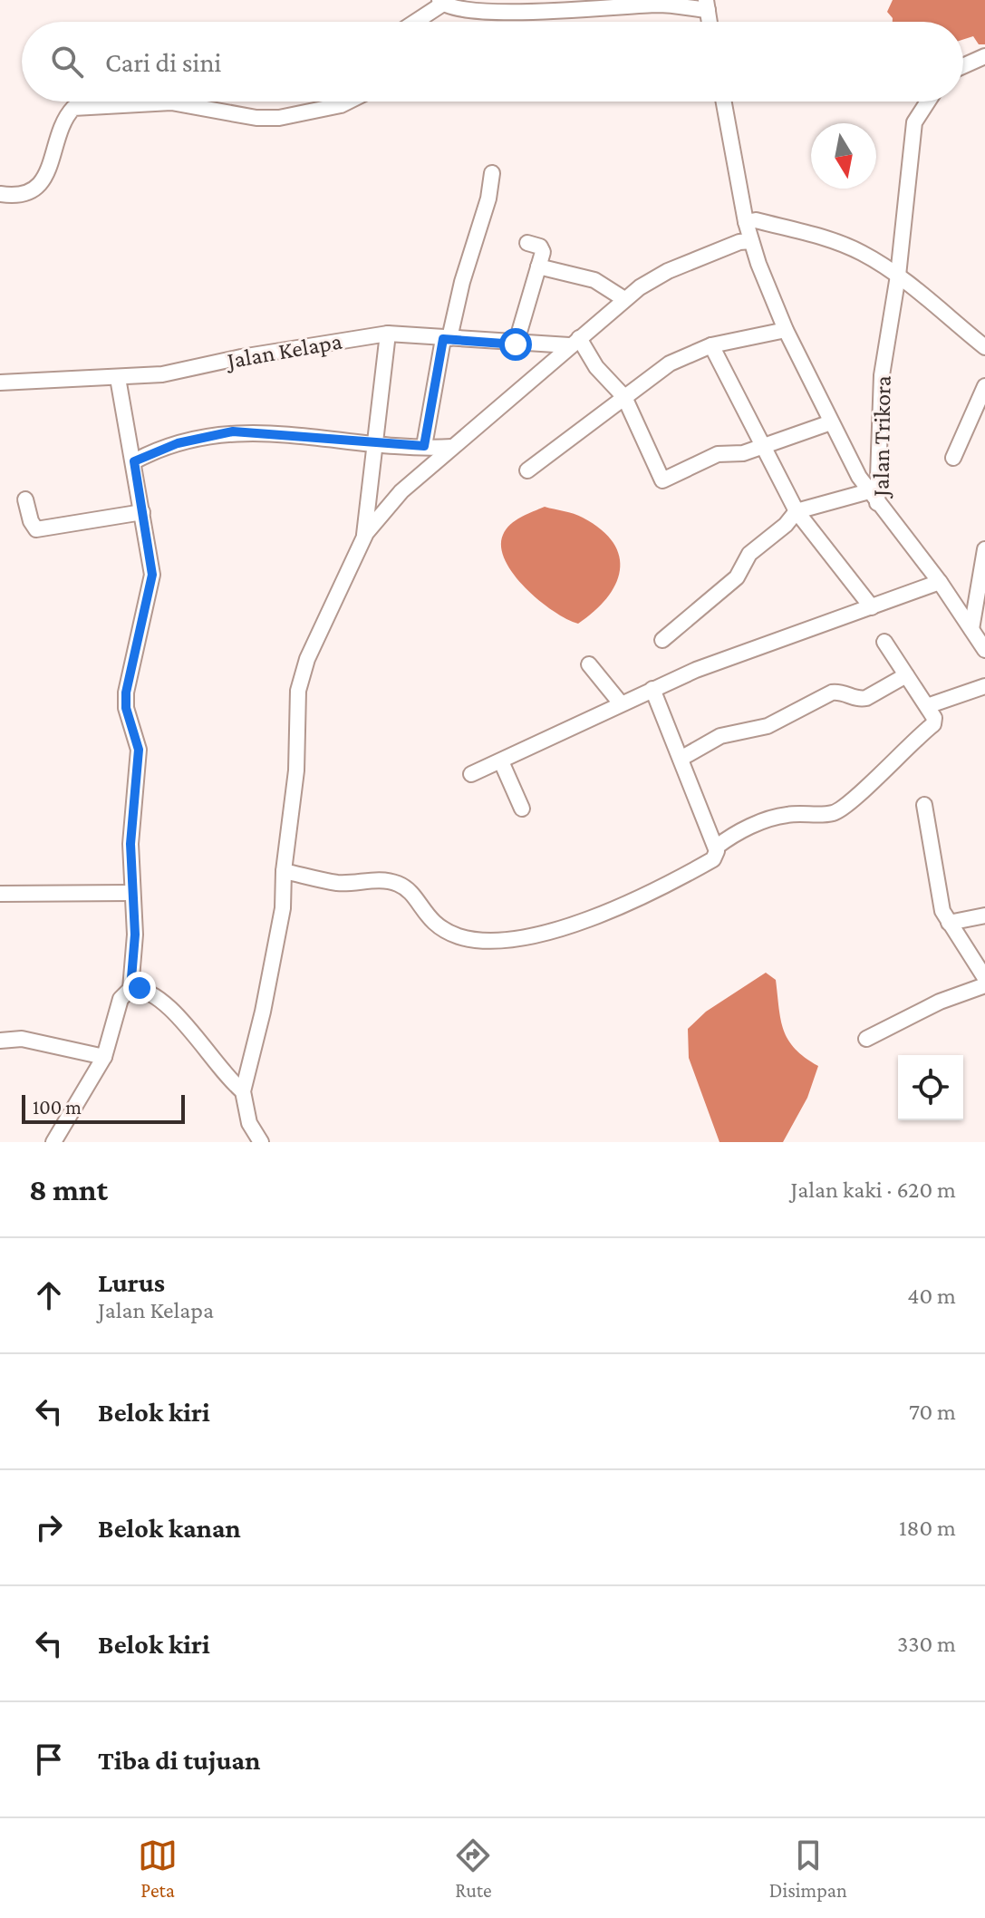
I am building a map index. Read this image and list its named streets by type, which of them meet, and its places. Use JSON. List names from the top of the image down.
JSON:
{
  "streets": {
    "street": ["Jalan Kelapa", "Jalan Trikora"]
  },
  "scale_bar": "100 m",
  "north": "bottom",
  "page": {
    "search": "Cari di sini",
    "scale": "100 m",
    "heading": ["8 mnt", "Jalan kaki · 620 m"],
    "list": [
      ["Lurus", "Jalan Kelapa", "40 m"],
      ["Belok kiri", "70 m"],
      ["Belok kanan", "180 m"],
      ["Belok kiri", "330 m"],
      "Tiba di tujuan"
    ],
    "nav": ["Peta", "Rute", "Disimpan"]
  }
}
